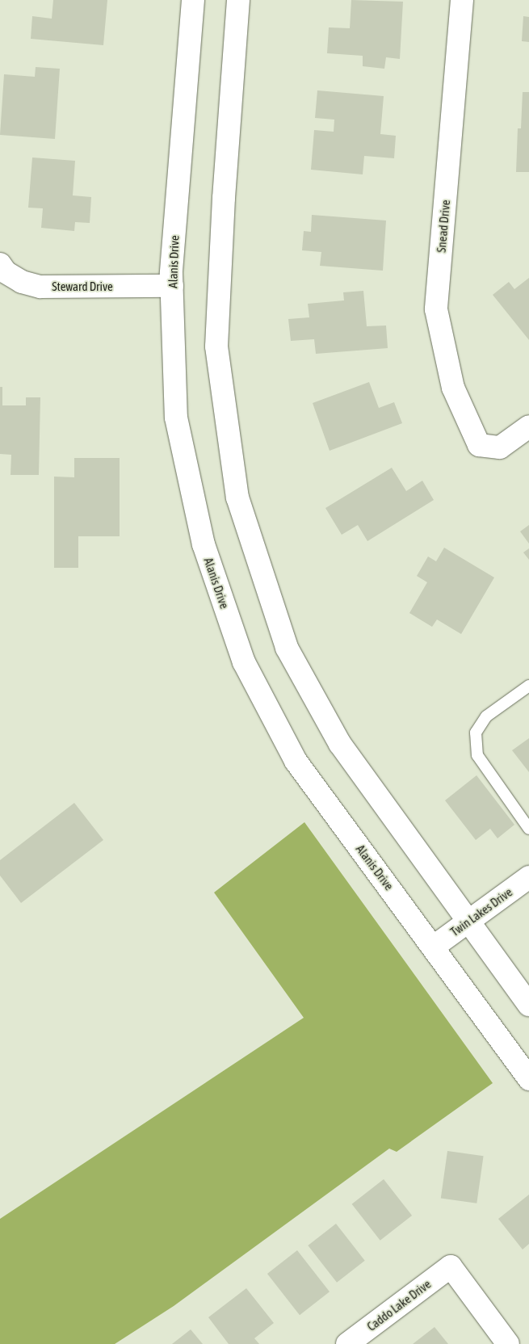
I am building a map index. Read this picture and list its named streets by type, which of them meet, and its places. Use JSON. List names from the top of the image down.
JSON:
{
  "streets": {
    "main road": [
      "Snead Drive",
      "Alanis Drive",
      "Steward Drive",
      "Twin Lakes Drive",
      "Caddo Lake Drive"
    ]
  },
  "crossings": [
    ["Alanis Drive", "Steward Drive"],
    ["Alanis Drive", "Twin Lakes Drive"]
  ]
}
